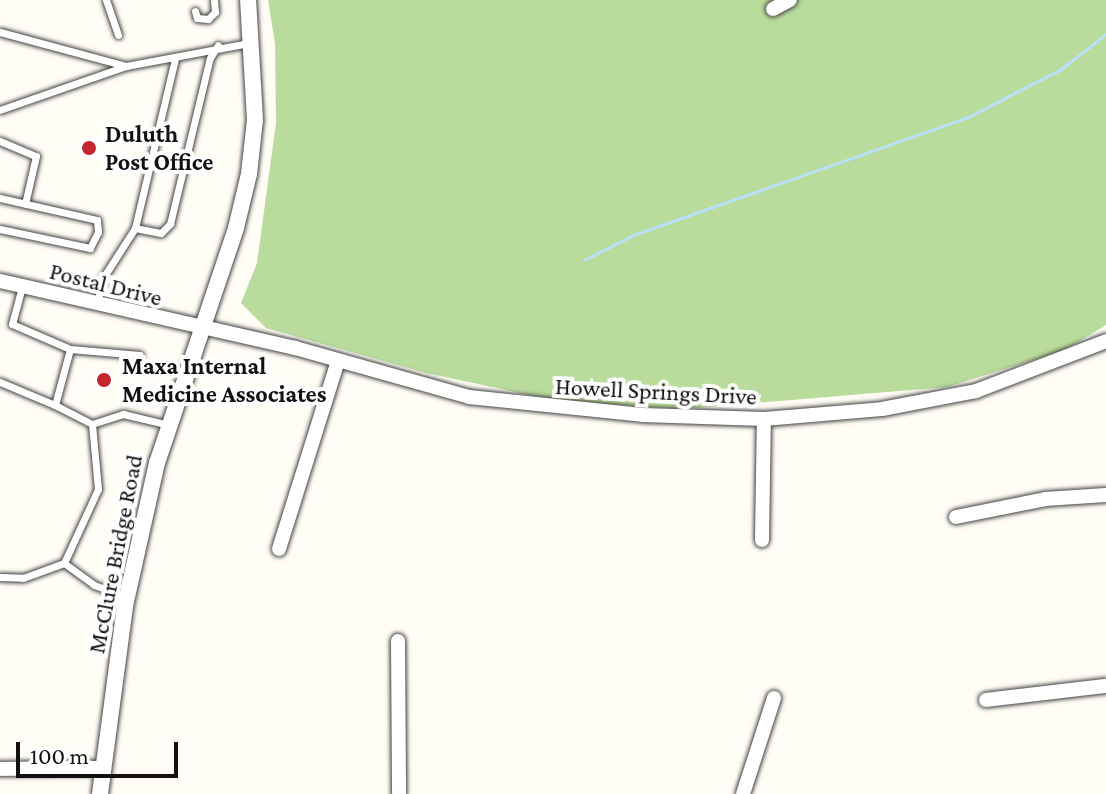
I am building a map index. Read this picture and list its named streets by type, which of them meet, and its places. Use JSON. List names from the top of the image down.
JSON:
{
  "streets": {
    "street": ["Postal Drive", "Howell Springs Drive", "McClure Bridge Road"]
  },
  "crossings": [
    ["Postal Drive", "Howell Springs Drive"],
    ["Postal Drive", "McClure Bridge Road"],
    ["Howell Springs Drive", "McClure Bridge Road"]
  ],
  "places": ["Duluth Post Office", "Maxa Internal Medicine Associates"],
  "scale_bar": "100 m"
}
